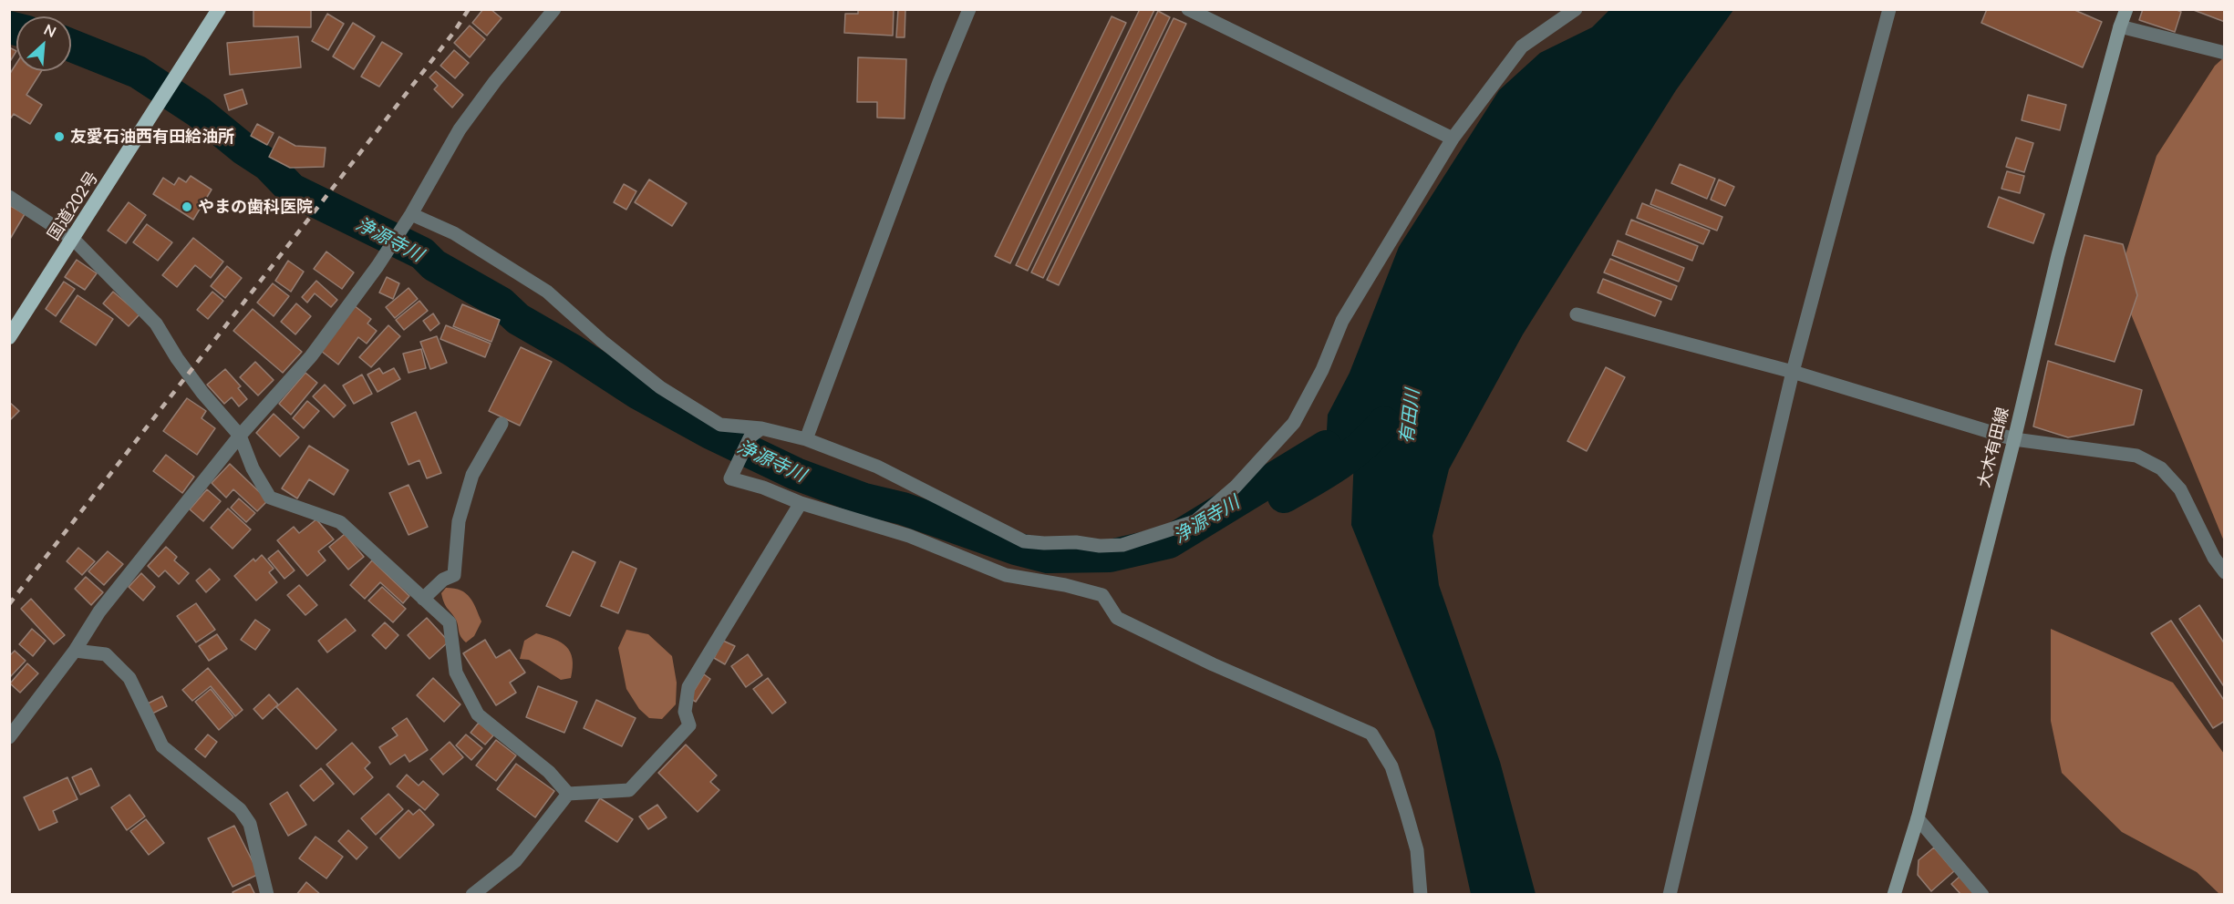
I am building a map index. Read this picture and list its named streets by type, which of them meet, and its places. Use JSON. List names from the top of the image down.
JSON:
{
  "streets": {
    "highway": ["国道202号"],
    "main road": ["大木有田線"]
  },
  "water": ["浄源寺川", "有田川"],
  "places": ["友愛石油西有田給油所", "やまの歯科医院"],
  "north": "top right"
}
